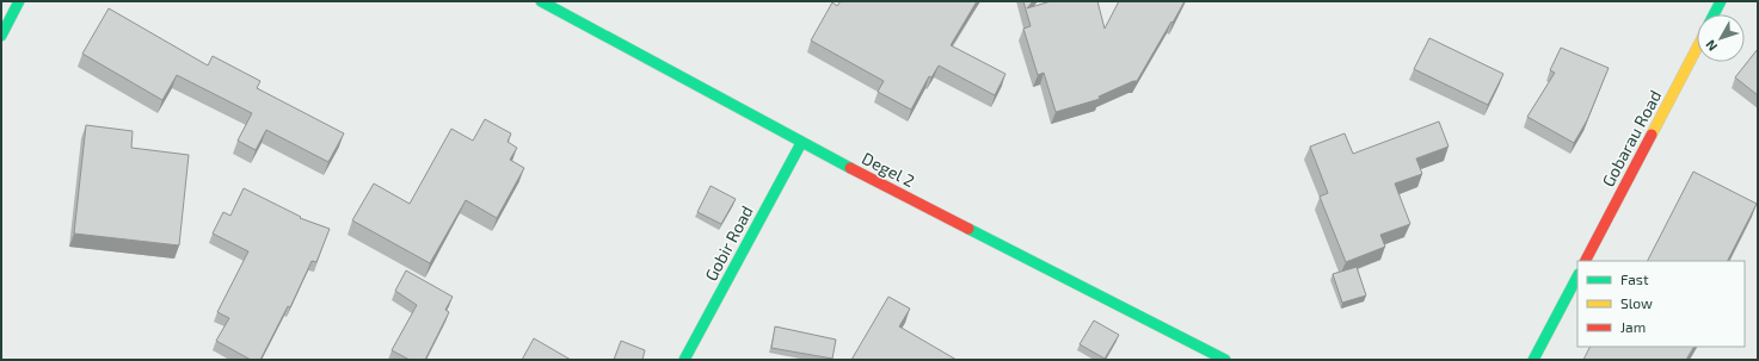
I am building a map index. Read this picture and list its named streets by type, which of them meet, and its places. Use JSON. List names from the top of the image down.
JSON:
{
  "streets": {
    "street": ["Gobarau Road", "Degel 2", "Gobir Road"]
  },
  "crossings": [
    ["Degel 2", "Gobir Road"]
  ],
  "legend": ["Fast", "Slow", "Jam"],
  "north": "bottom left"
}
